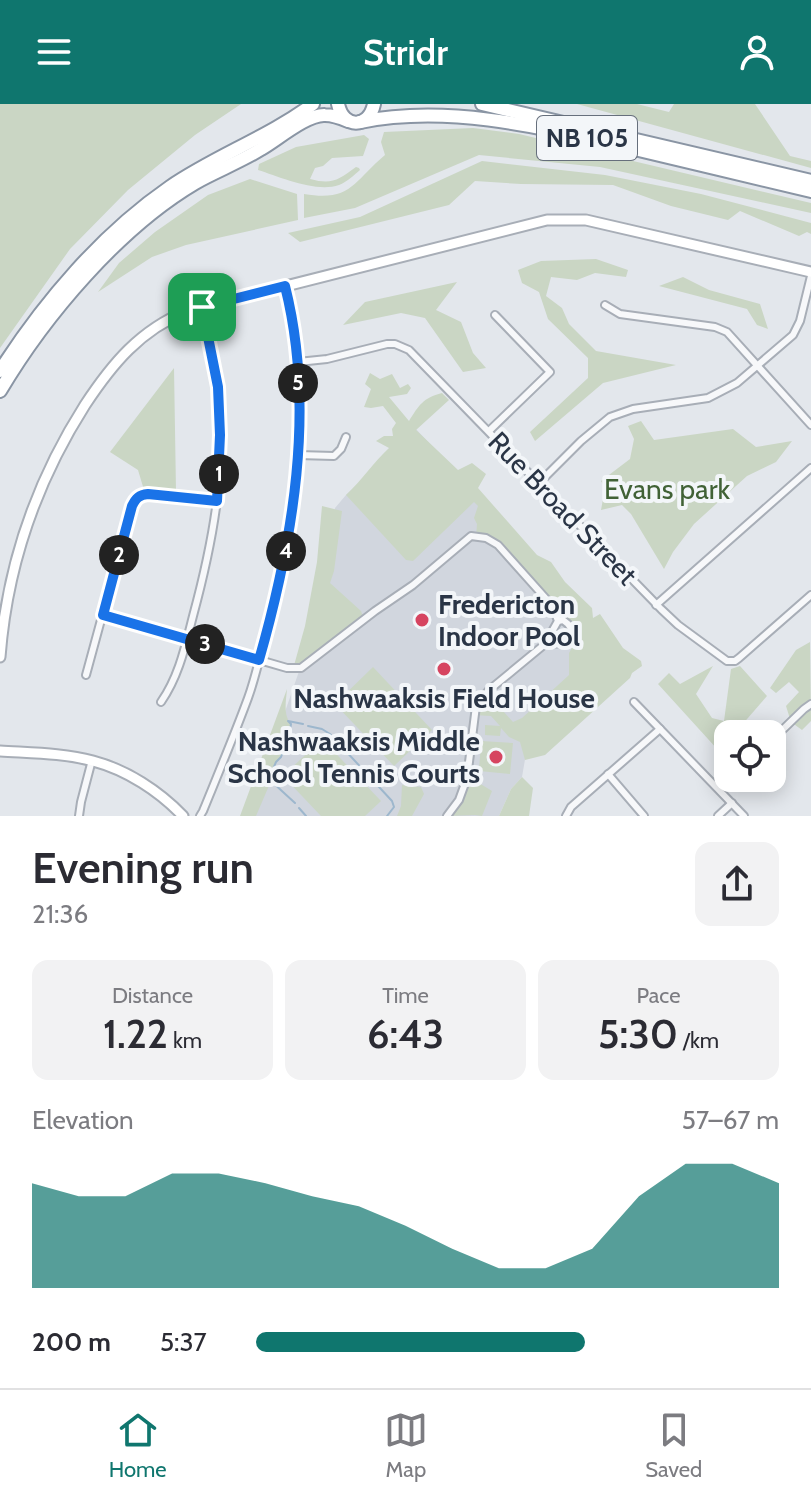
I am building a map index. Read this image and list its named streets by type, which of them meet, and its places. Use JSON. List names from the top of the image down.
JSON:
{
  "streets": {
    "highway": ["NB 105"],
    "street": ["Rue Broad Street"]
  },
  "parks": ["Evans park"],
  "places": ["Fredericton Indoor Pool", "Nashwaaksis Field House", "Nashwaaksis Middle School Tennis Courts"],
  "page": {
    "header": "Stridr",
    "pins": [
      "5",
      "1",
      "4",
      "2",
      "3"
    ],
    "heading": ["Evening run", "21:36"],
    "stats": [
      ["Distance", "1.22 km"],
      ["Time", "6:43"],
      ["Pace", "5:30 /km"]
    ],
    "chart": ["Elevation", "57–67 m"],
    "list": [
      {
        "name": "200 m",
        "note": "5:37"
      }
    ],
    "tabs": ["Home", "Map", "Saved"]
  }
}
